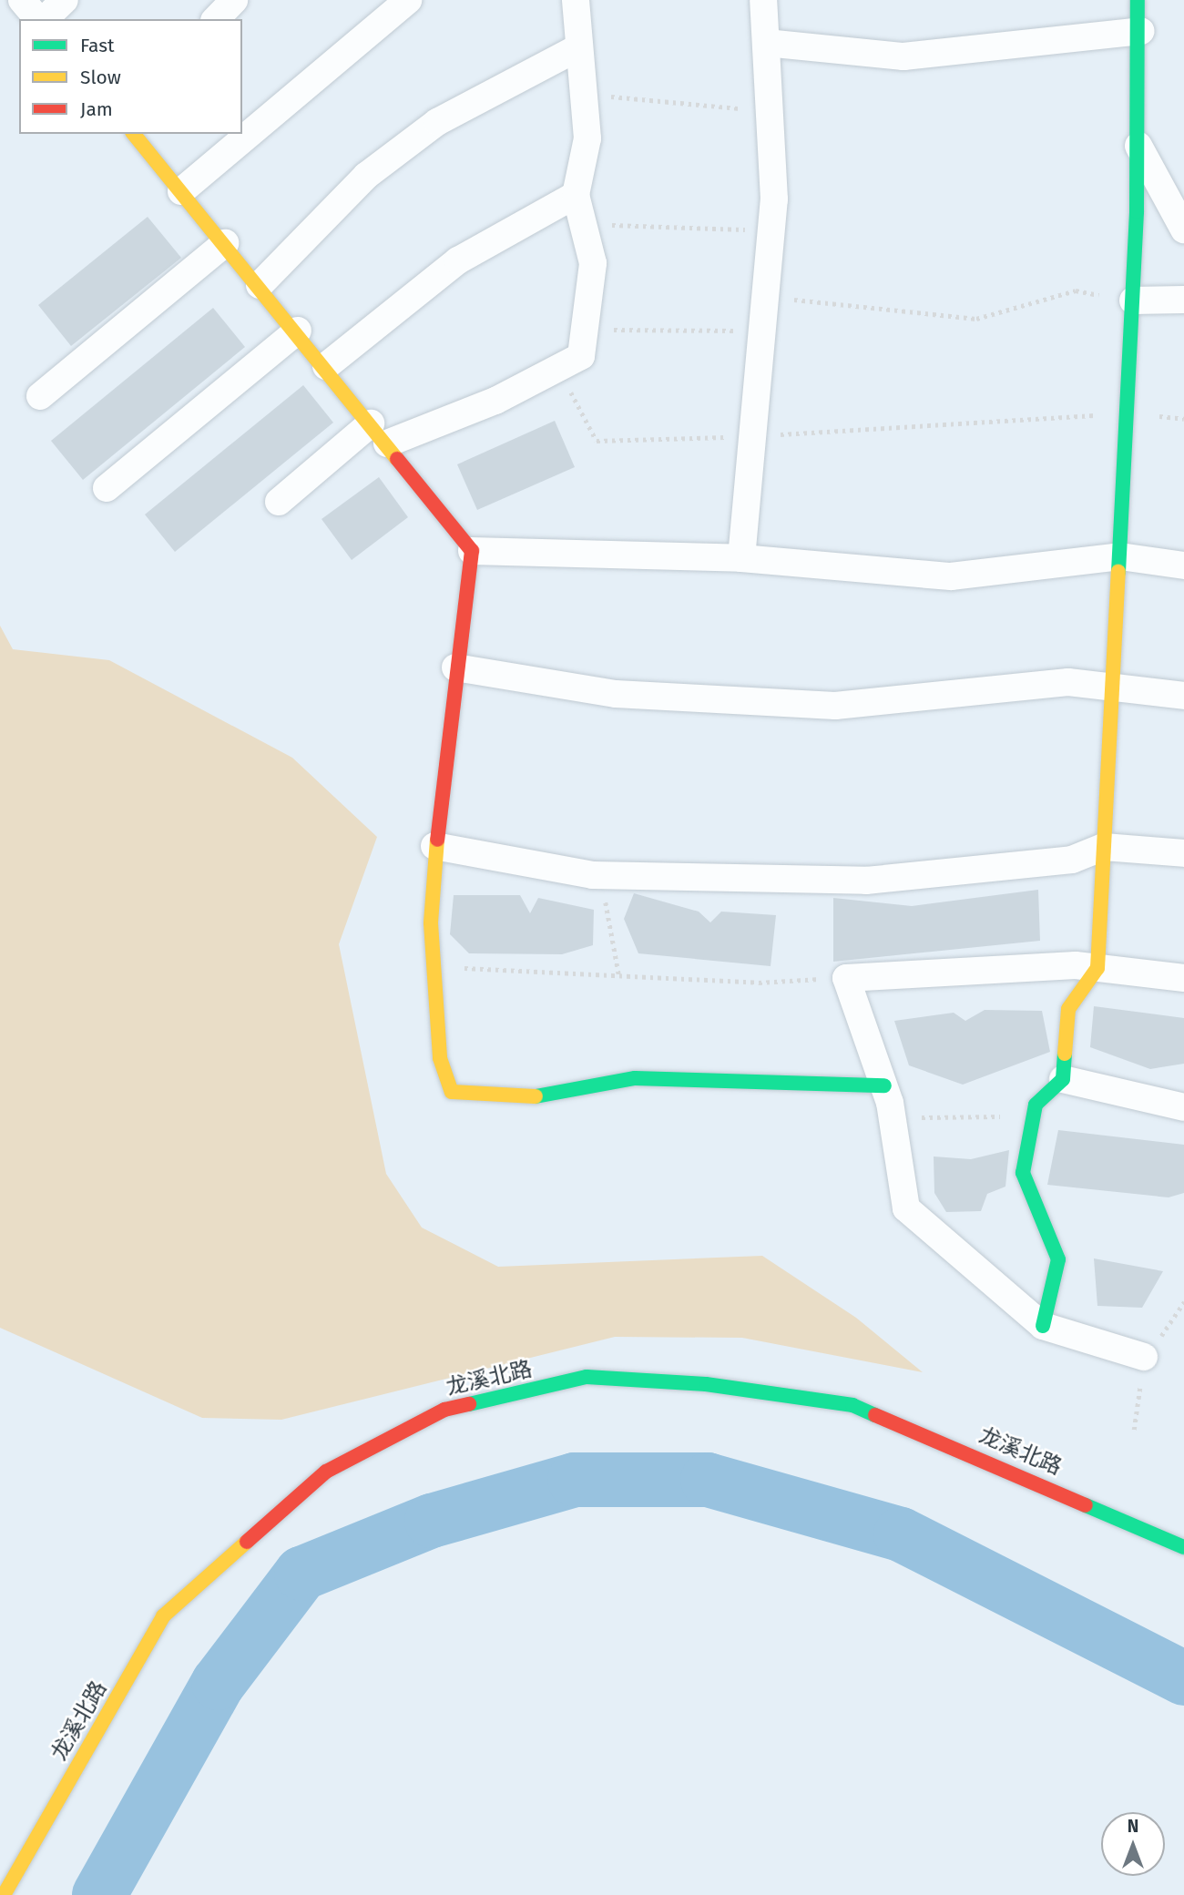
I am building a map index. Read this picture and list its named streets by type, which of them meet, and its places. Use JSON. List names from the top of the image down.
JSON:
{
  "streets": {
    "street": ["龙溪北路"]
  },
  "legend": ["Fast", "Slow", "Jam"],
  "north": "top"
}
